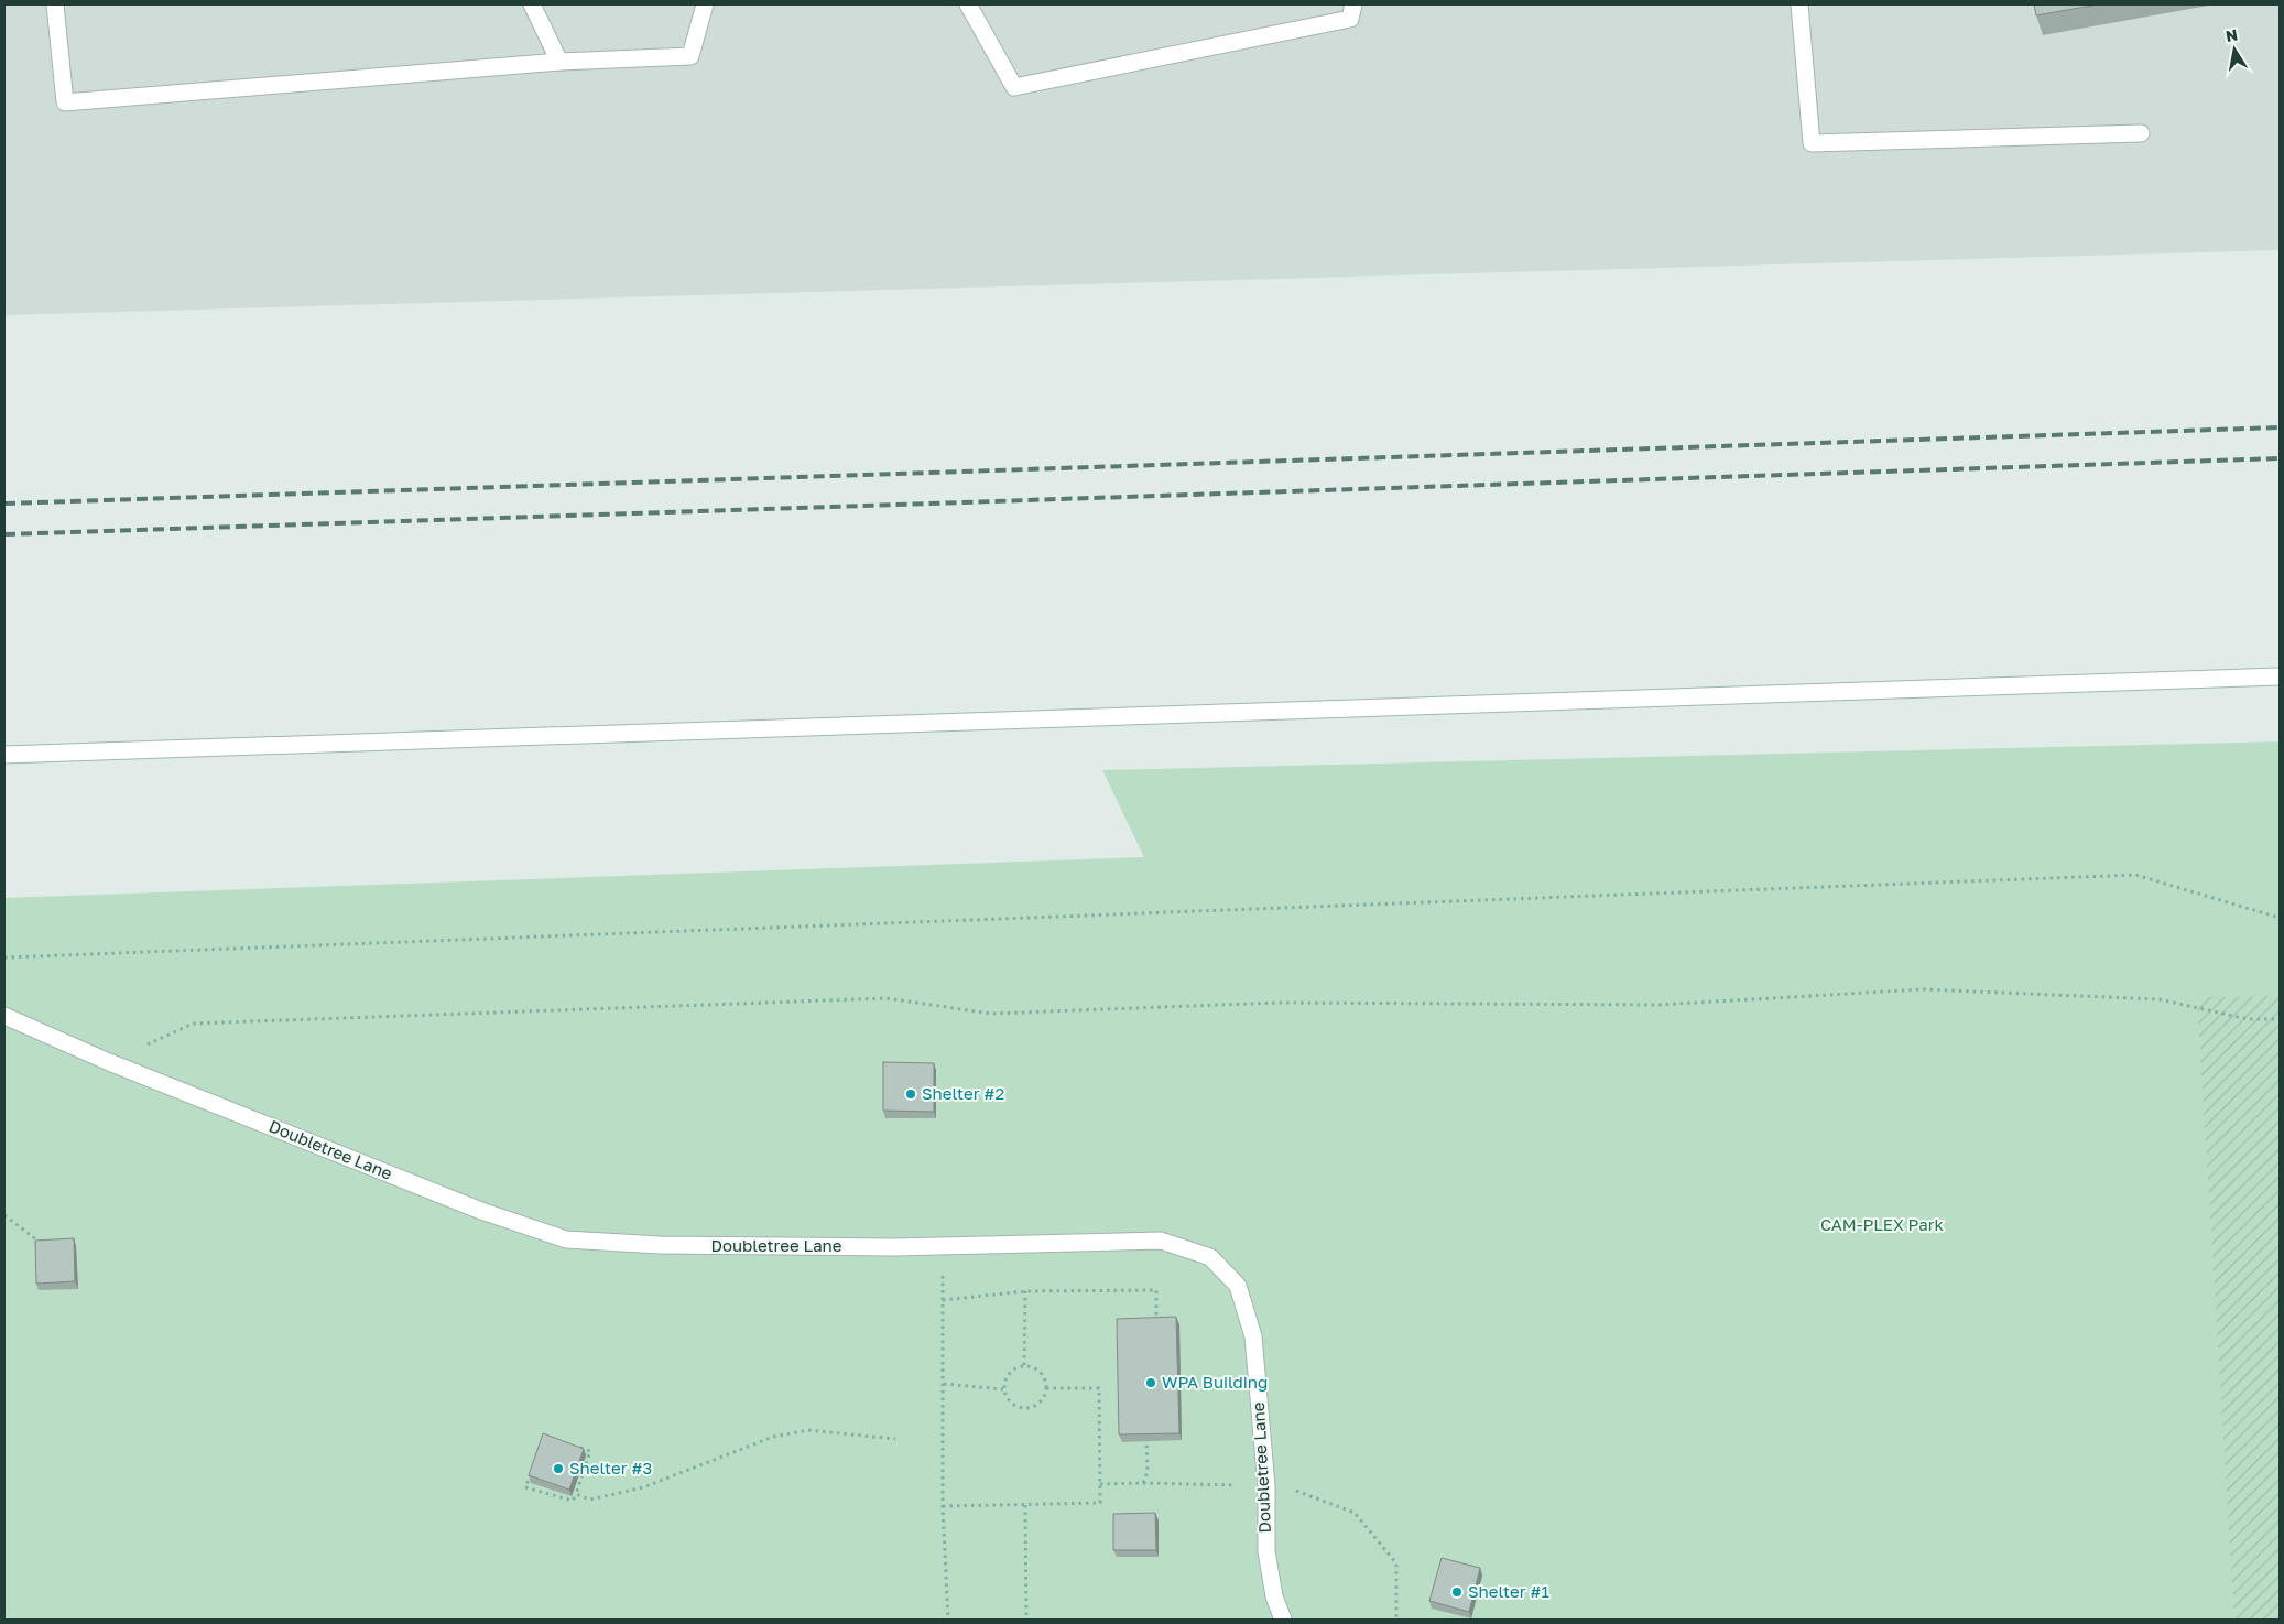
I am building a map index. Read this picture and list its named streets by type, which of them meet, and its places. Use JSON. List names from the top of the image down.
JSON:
{
  "streets": {
    "main road": ["Doubletree Lane"]
  },
  "parks": ["CAM-PLEX Park"],
  "places": [
    "Shelter #2",
    "WPA Building",
    "Shelter #3",
    "Shelter #1"
  ],
  "north": "top"
}
